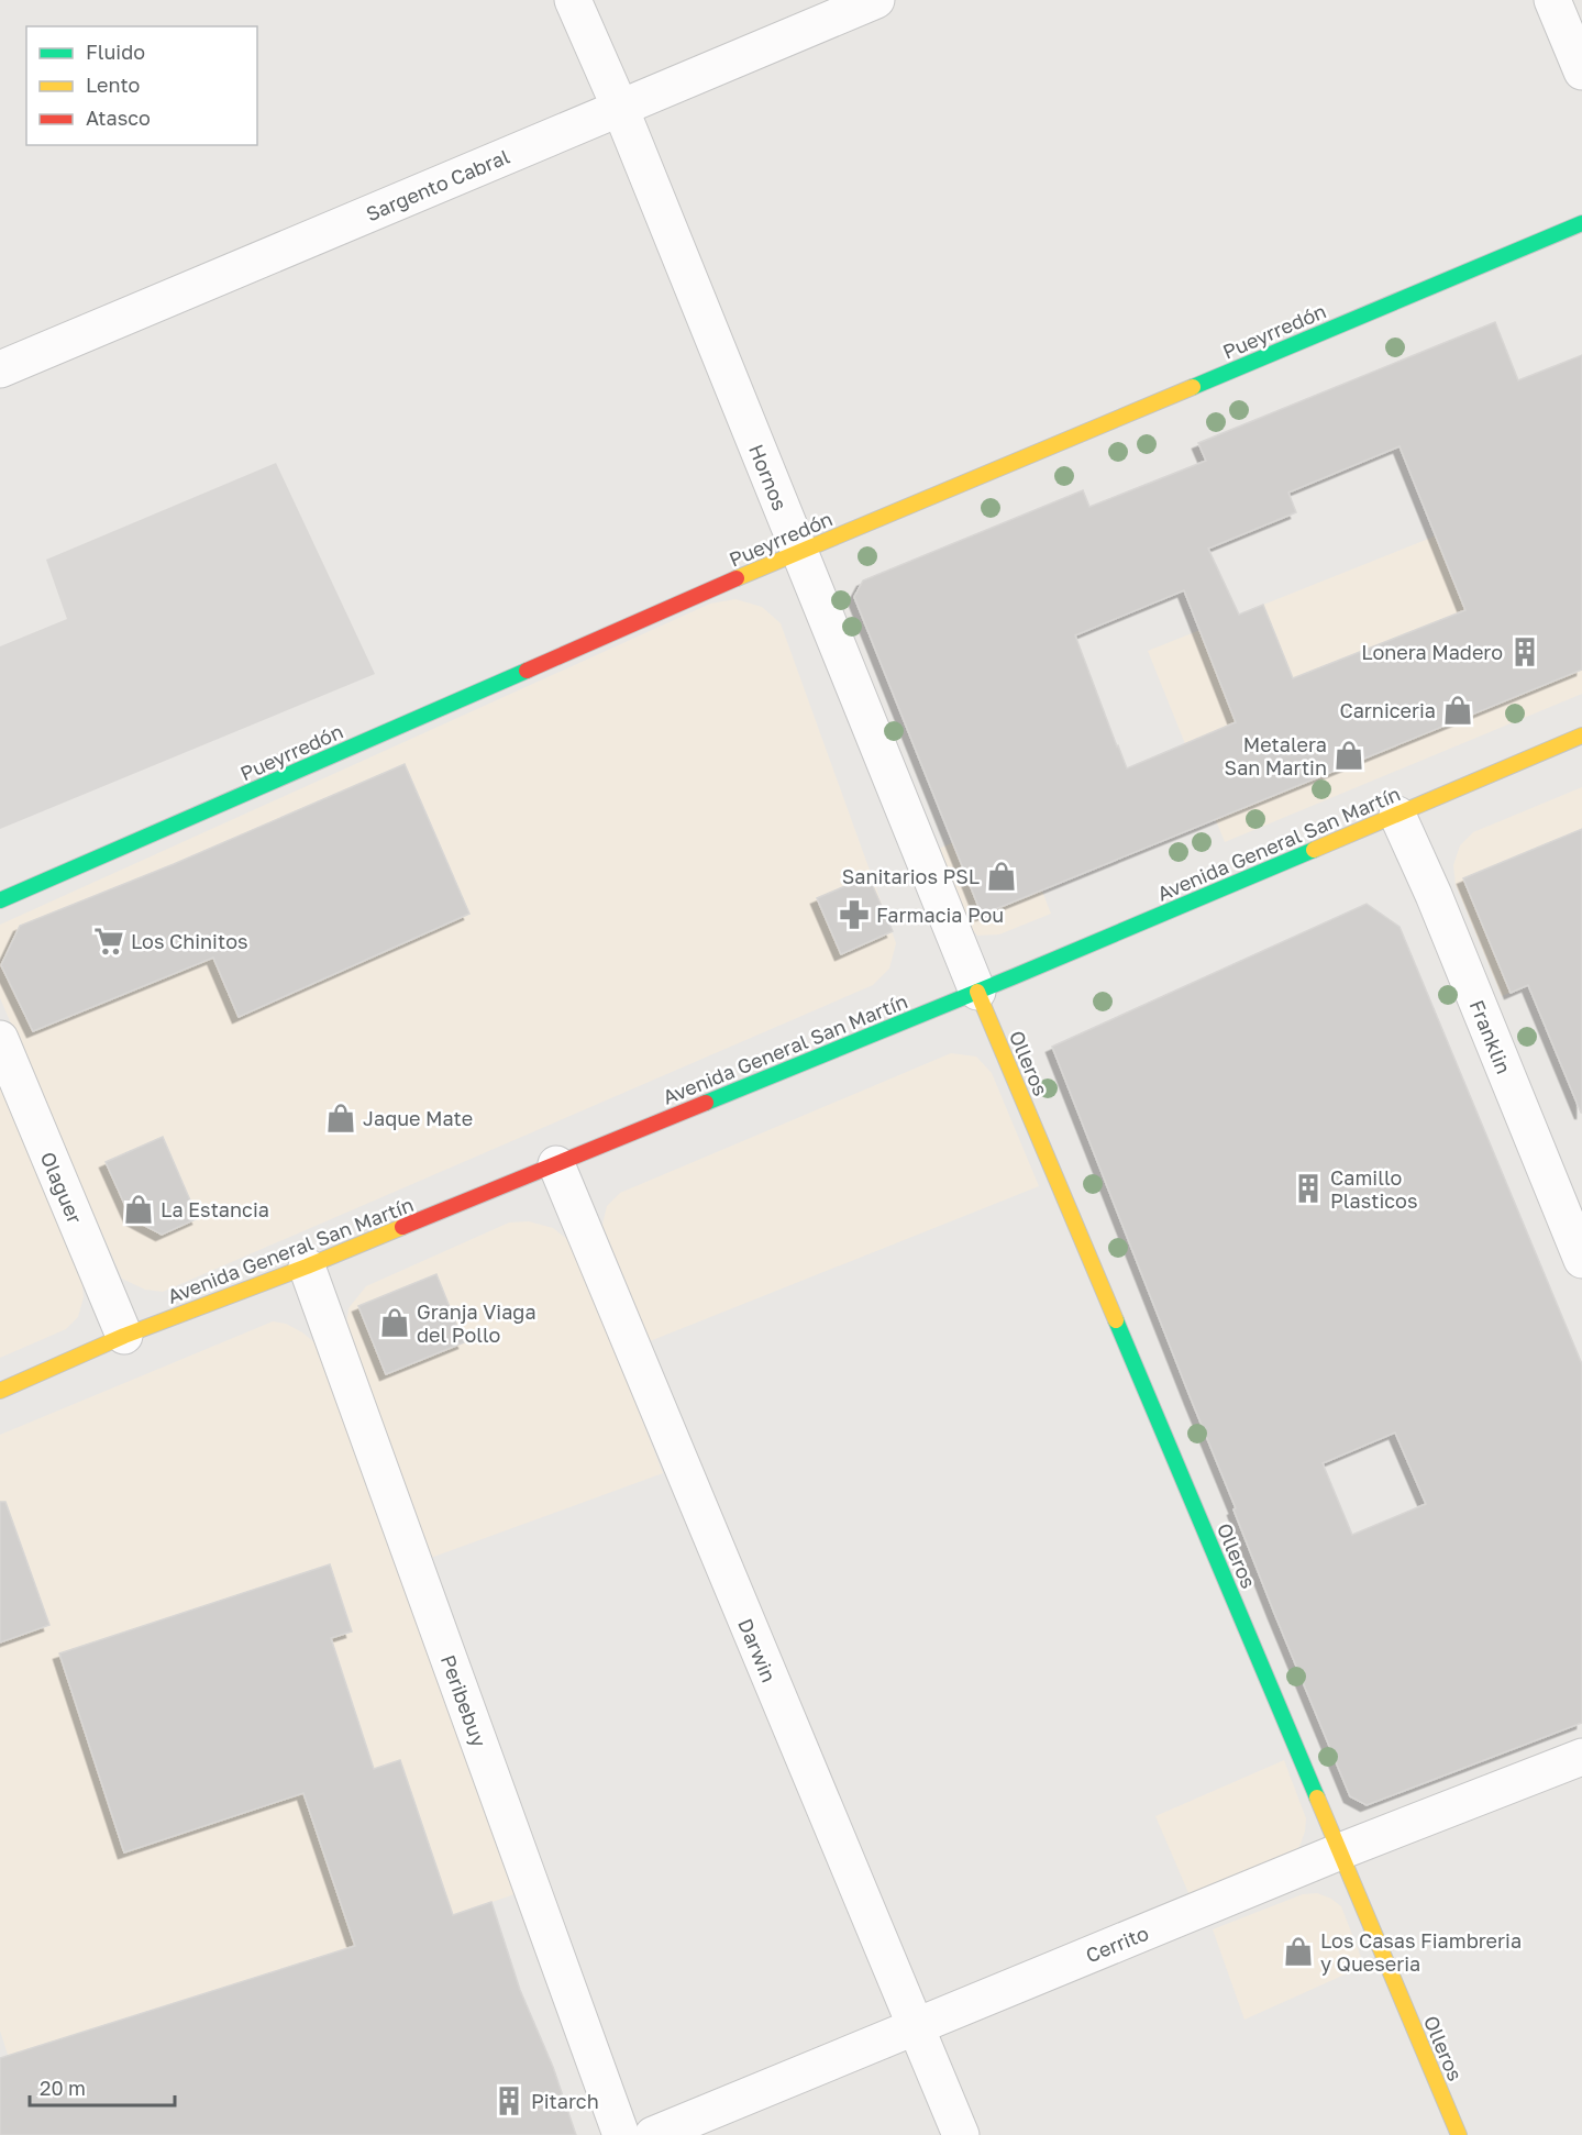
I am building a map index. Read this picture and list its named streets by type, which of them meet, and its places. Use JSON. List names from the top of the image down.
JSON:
{
  "streets": {
    "street": [
      "Sargento Cabral",
      "Pueyrredón",
      "Hornos",
      "Avenida General San Martín",
      "Franklin",
      "Olleros",
      "Olaguer",
      "Darwin",
      "Peribebuy",
      "Cerrito"
    ]
  },
  "crossings": [
    ["Sargento Cabral", "Hornos"],
    ["Pueyrredón", "Hornos"],
    ["Hornos", "Avenida General San Martín"],
    ["Hornos", "Olleros"],
    ["Avenida General San Martín", "Franklin"],
    ["Avenida General San Martín", "Olleros"],
    ["Avenida General San Martín", "Olaguer"],
    ["Avenida General San Martín", "Darwin"],
    ["Avenida General San Martín", "Peribebuy"],
    ["Olleros", "Cerrito"],
    ["Darwin", "Cerrito"]
  ],
  "places": {
    "building": ["Lonera Madero", "Camillo Plasticos", "Pitarch"],
    "shop": [
      "Carniceria",
      "Metalera San Martin",
      "Sanitarios PSL",
      "Jaque Mate",
      "La Estancia",
      "Granja Viaga del Pollo",
      "Los Casas Fiambreria y Queseria"
    ],
    "pharmacy": ["Farmacia Pou"],
    "supermarket": ["Los Chinitos"]
  },
  "legend": ["Fluido", "Lento", "Atasco"],
  "scale_bar": "20 m"
}
